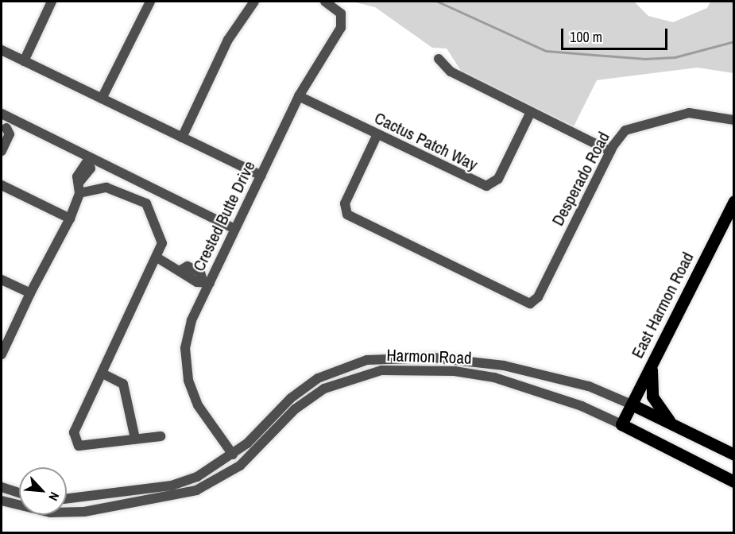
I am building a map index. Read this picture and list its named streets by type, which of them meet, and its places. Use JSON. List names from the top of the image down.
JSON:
{
  "streets": {
    "main road": ["East Harmon Road", "Harmon Road"],
    "street": ["Cactus Patch Way", "Desperado Road", "Crested Butte Drive"]
  },
  "crossings": [
    ["Cactus Patch Way", "Desperado Road"],
    ["Cactus Patch Way", "Crested Butte Drive"],
    ["Crested Butte Drive", "Harmon Road"],
    ["East Harmon Road", "Harmon Road"]
  ],
  "scale_bar": "100 m",
  "north": "bottom right"
}
